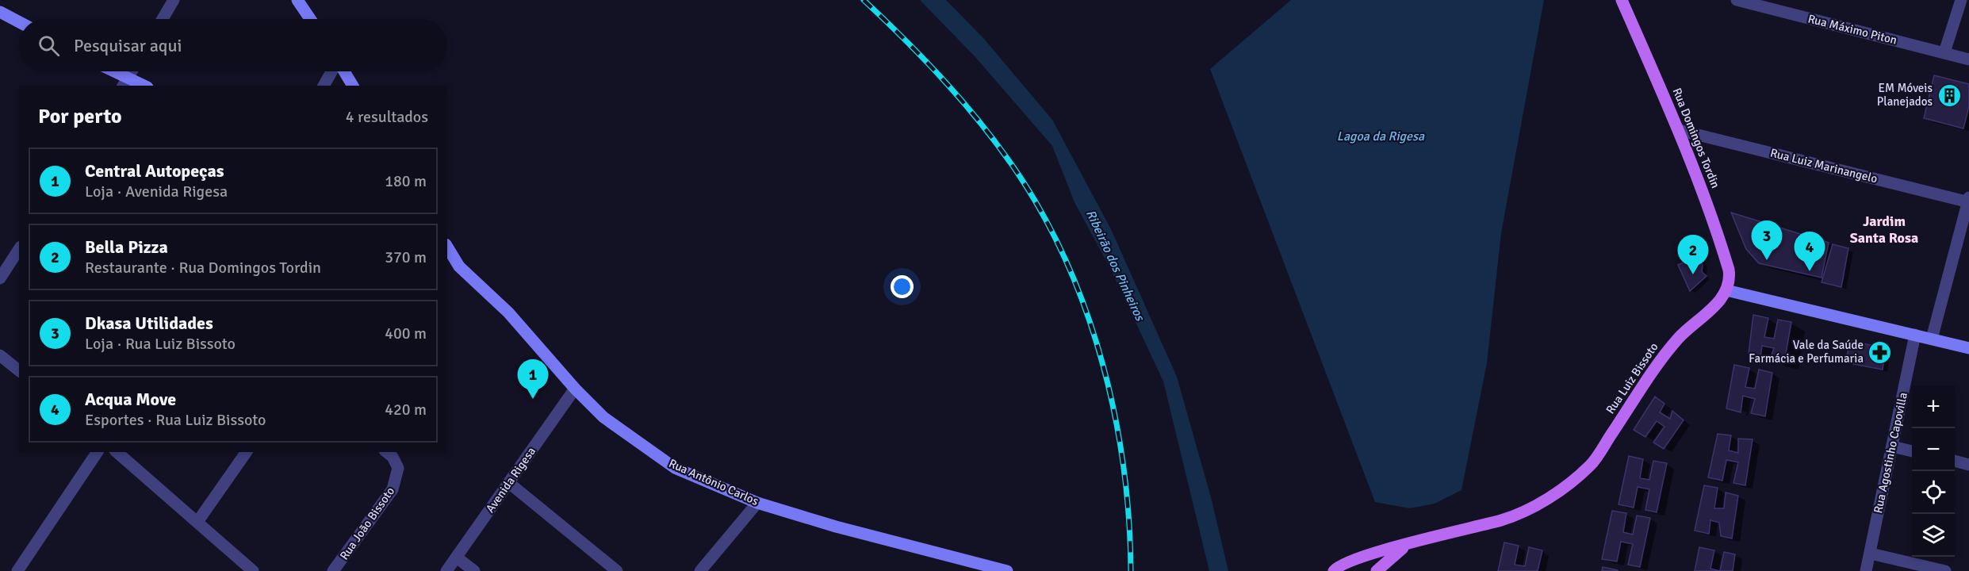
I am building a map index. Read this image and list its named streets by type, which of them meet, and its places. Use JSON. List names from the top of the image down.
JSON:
{
  "streets": {
    "main road": ["Rua Domingos Tordin", "Rua Luiz Bissoto", "Rua Antônio Carlos"],
    "street": [
      "Rua Máximo Piton",
      "Rua Luiz Marinangelo",
      "Rua Agostinho Capovilla",
      "Avenida Rigesa",
      "Rua João Bissoto"
    ]
  },
  "crossings": [
    ["Rua Domingos Tordin", "Rua Luiz Marinangelo"],
    ["Rua Domingos Tordin", "Rua Luiz Bissoto"],
    ["Avenida Rigesa", "Rua Antônio Carlos"]
  ],
  "districts": ["Jardim Santa Rosa"],
  "water": ["Lagoa da Rigesa", "Ribeirão dos Pinheiros"],
  "places": {
    "building": ["EM Móveis Planejados"],
    "pharmacy": ["Vale da Saúde Farmácia e Perfumaria"]
  },
  "page": {
    "search": "Pesquisar aqui",
    "heading": ["Por perto", "4 resultados"],
    "list": [
      {
        "mark": "1",
        "name": "Central Autopeças",
        "note": "Loja · Avenida Rigesa",
        "value": "180 m"
      },
      {
        "mark": "2",
        "name": "Bella Pizza",
        "note": "Restaurante · Rua Domingos Tordin",
        "value": "370 m"
      },
      {
        "mark": "3",
        "name": "Dkasa Utilidades",
        "note": "Loja · Rua Luiz Bissoto",
        "value": "400 m"
      },
      {
        "mark": "4",
        "name": "Acqua Move",
        "note": "Esportes · Rua Luiz Bissoto",
        "value": "420 m"
      }
    ],
    "pins": [
      "3",
      "4",
      "2",
      "1"
    ],
    "map_buttons": ["+", "−"]
  }
}
